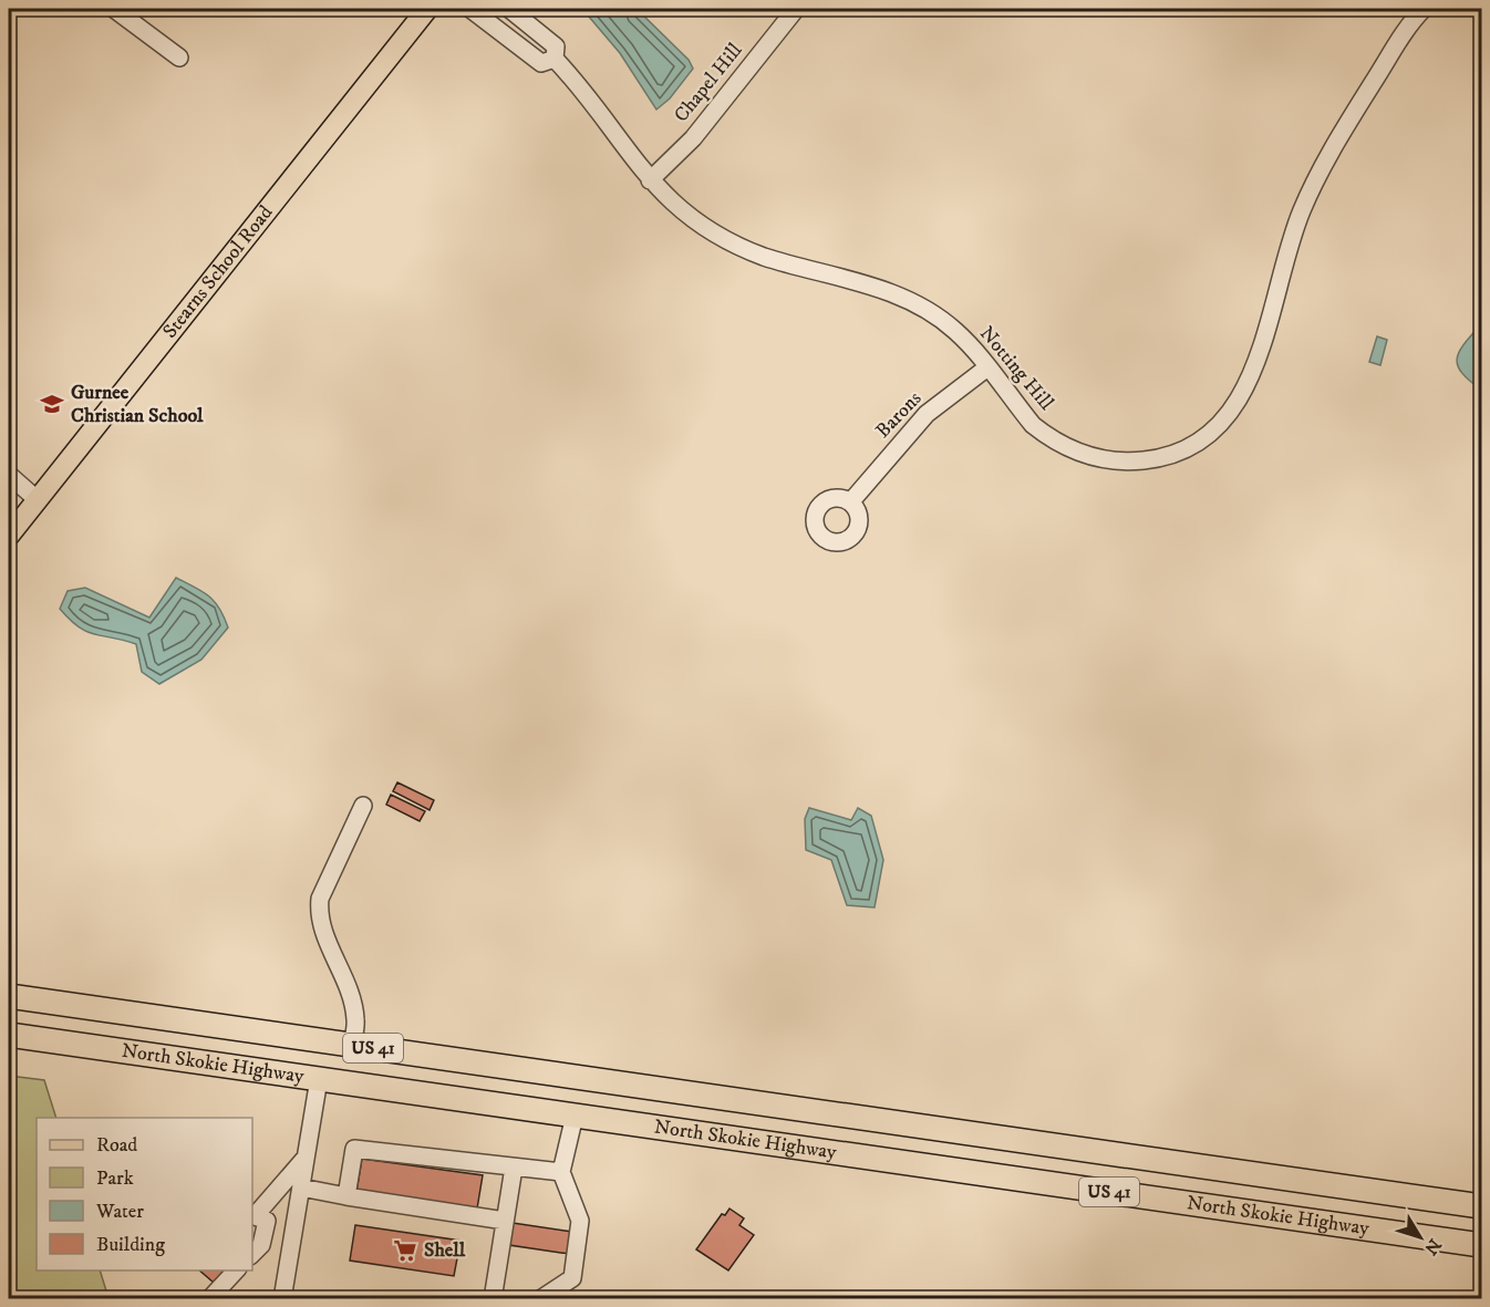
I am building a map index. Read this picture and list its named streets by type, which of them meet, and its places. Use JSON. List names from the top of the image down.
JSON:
{
  "streets": {
    "highway": ["US 41", "North Skokie Highway"],
    "main road": ["Stearns School Road"],
    "street": ["Chapel Hill", "Notting Hill", "Barons"]
  },
  "crossings": [
    ["Chapel Hill", "Notting Hill"],
    ["Notting Hill", "Barons"]
  ],
  "places": {
    "school or university": ["Gurnee Christian School"],
    "supermarket": ["Shell"]
  },
  "legend": [
    "Road",
    "Park",
    "Water",
    "Building"
  ],
  "north": "bottom right"
}
